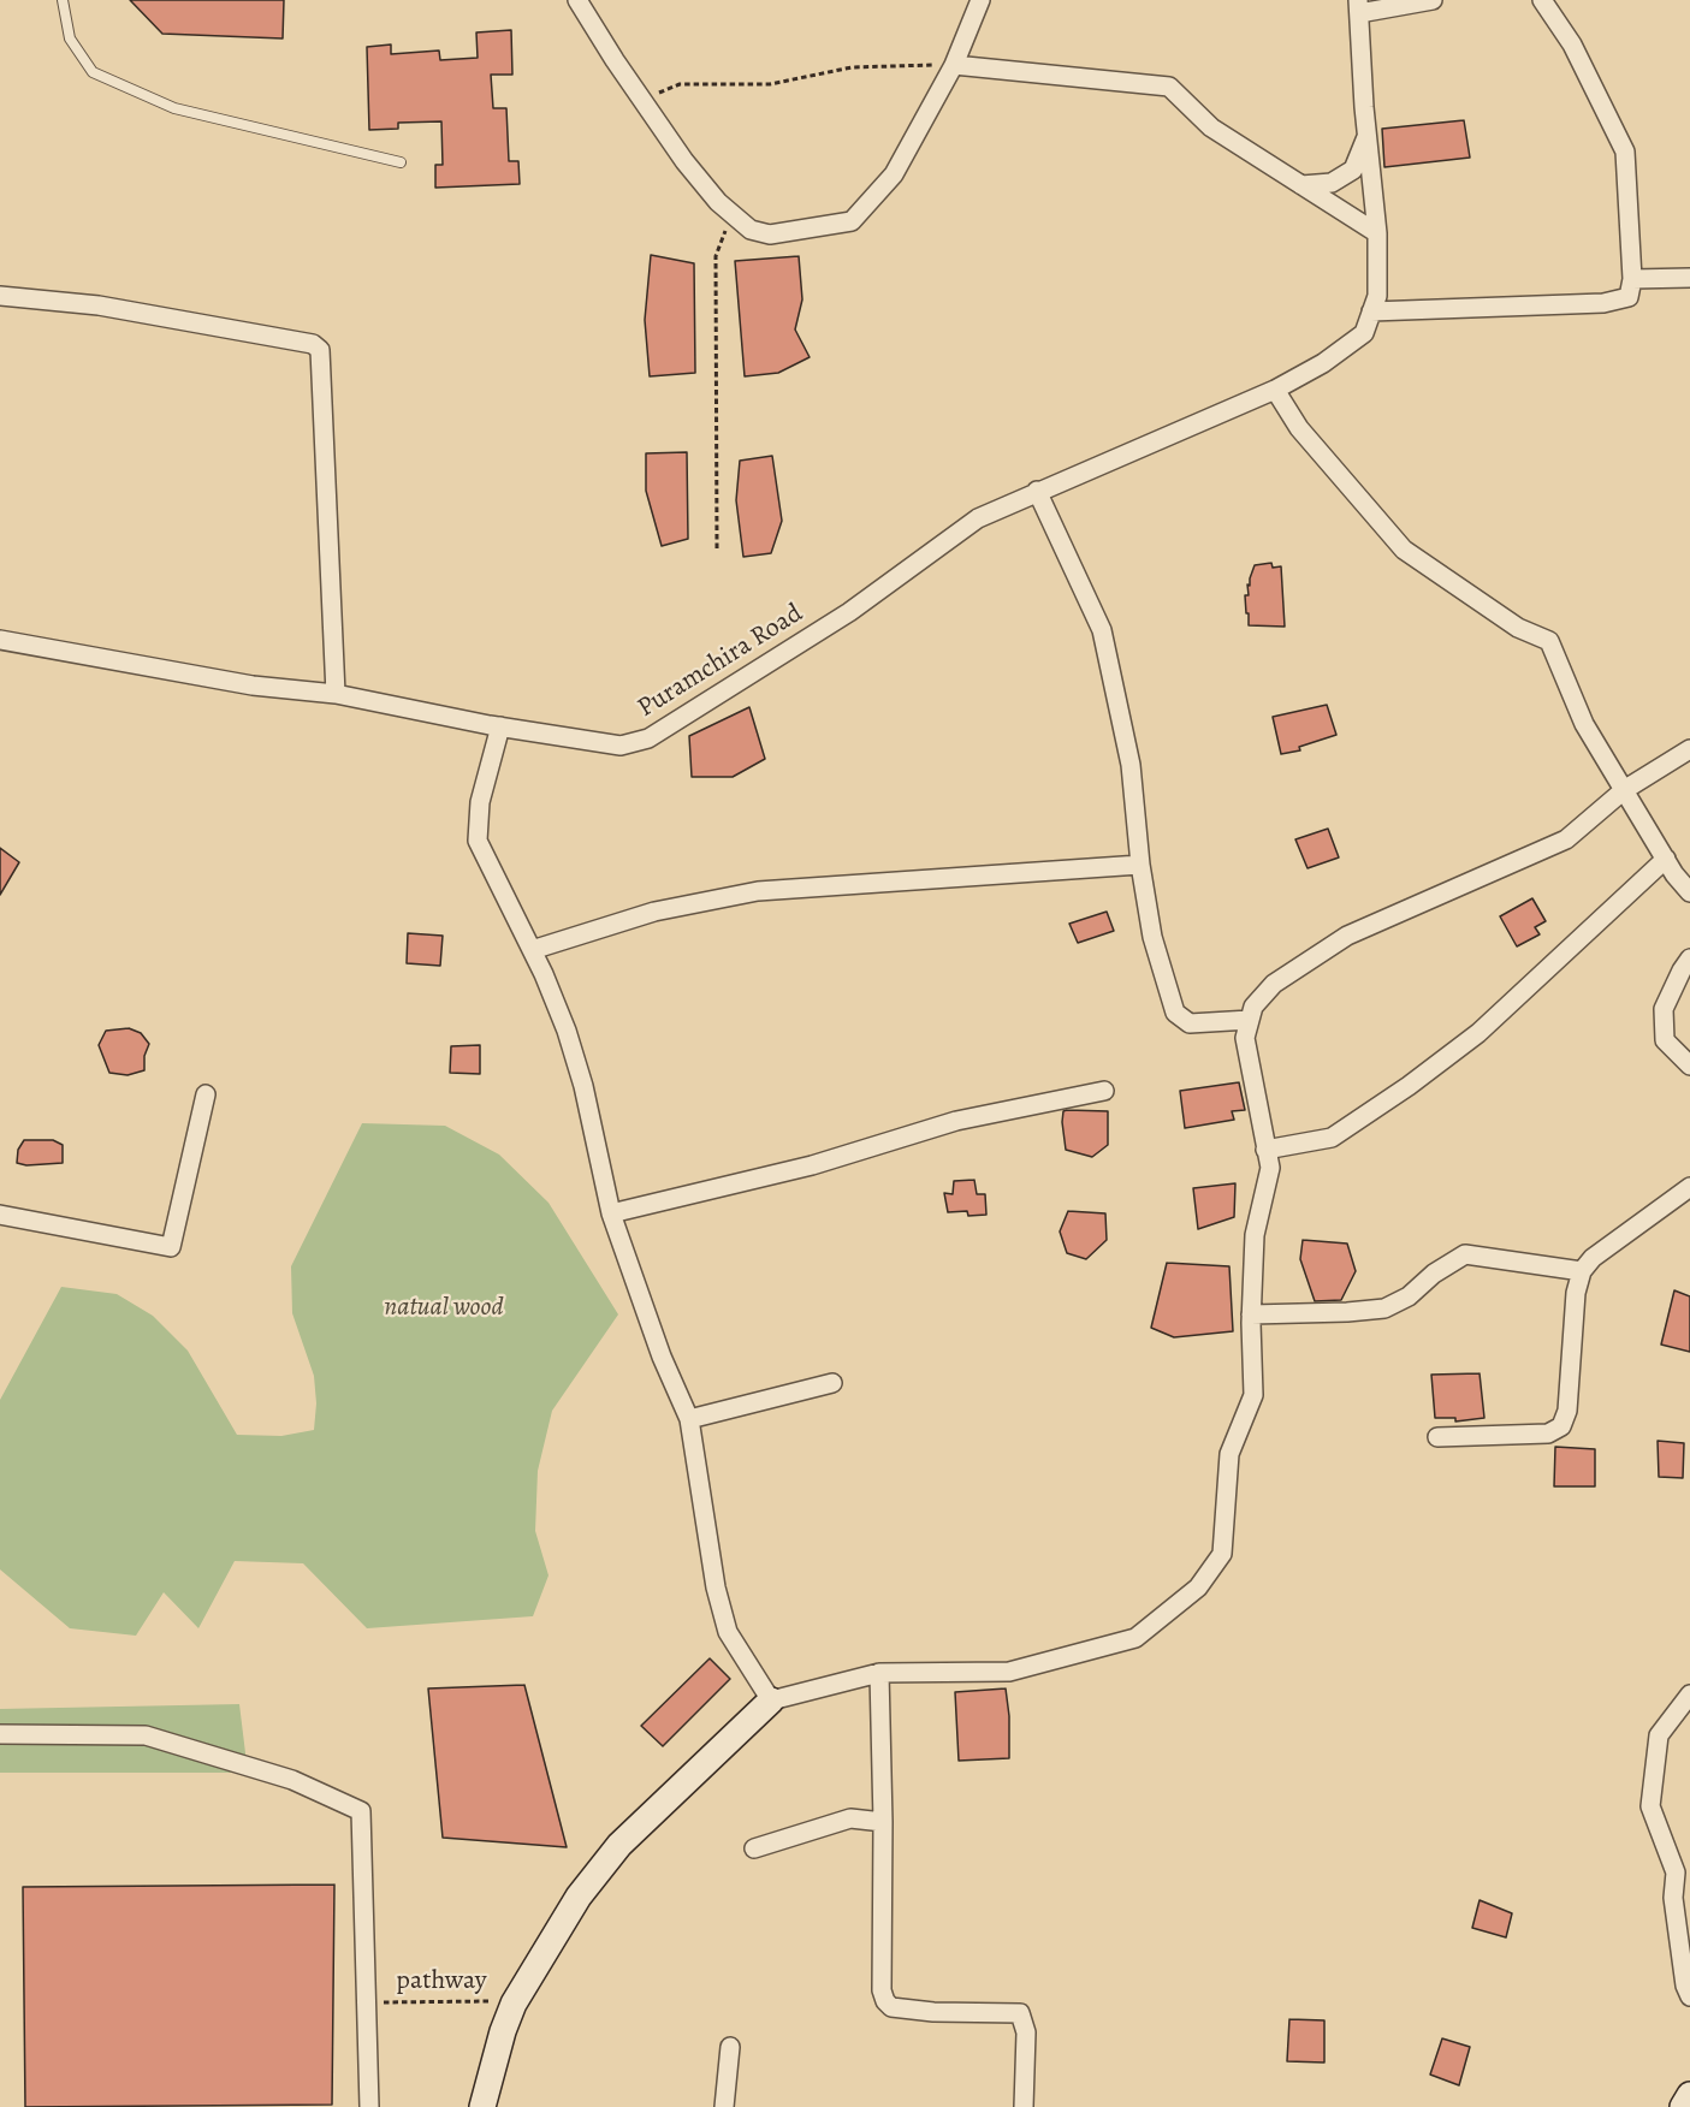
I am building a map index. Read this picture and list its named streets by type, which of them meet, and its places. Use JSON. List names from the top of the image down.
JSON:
{
  "streets": {
    "street": ["Puramchira Road"],
    "path": ["pathway"]
  },
  "parks": ["natual wood"]
}
